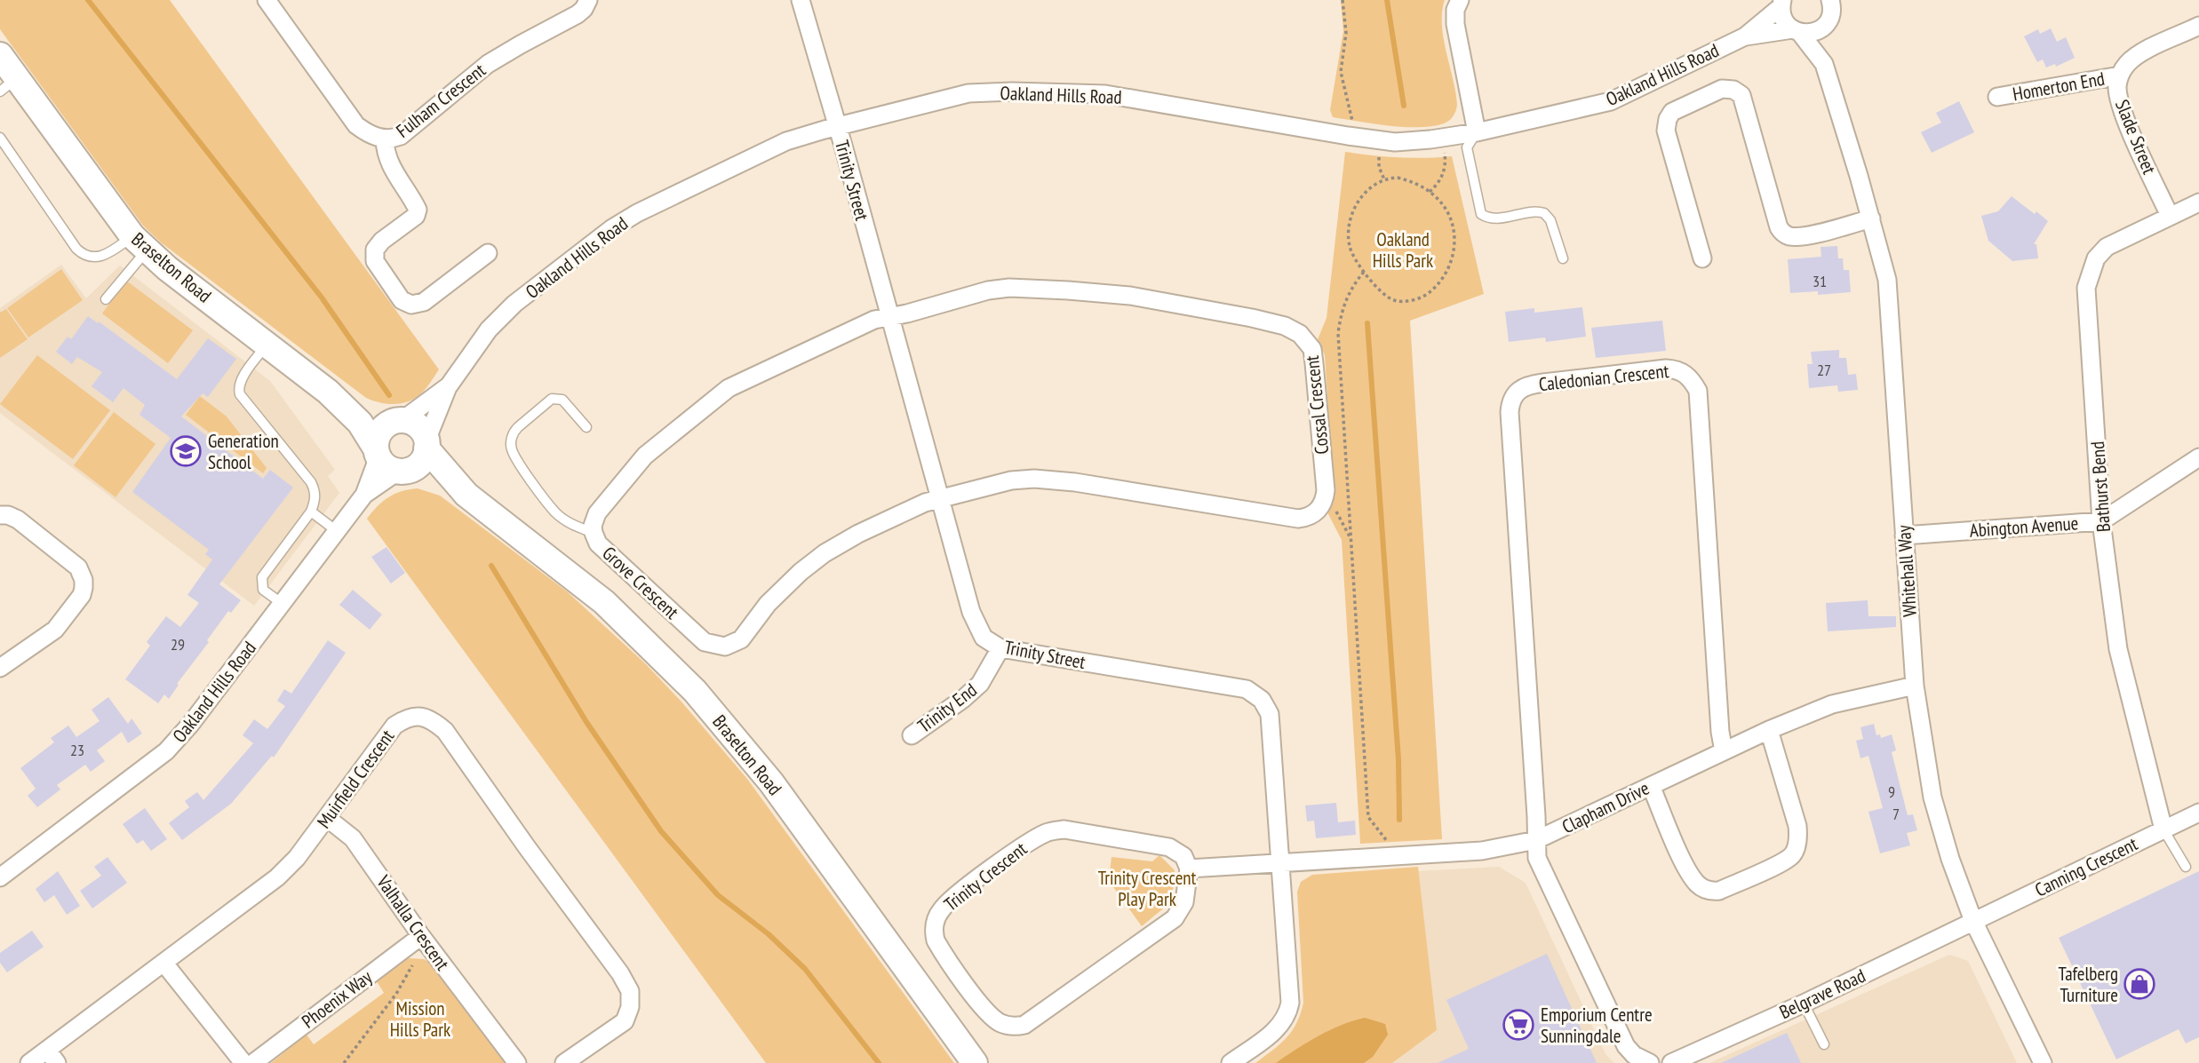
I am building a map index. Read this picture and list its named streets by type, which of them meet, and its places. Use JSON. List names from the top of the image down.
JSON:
{
  "streets": {
    "street": [
      "Oakland Hills Road",
      "Homerton End",
      "Fulham Crescent",
      "Slade Street",
      "Trinity Street",
      "Braselton Road",
      "Caledonian Crescent",
      "Cossal Crescent",
      "Bathurst Bend",
      "Abington Avenue",
      "Whitehall Way",
      "Grove Crescent",
      "Trinity End",
      "Muirfield Crescent",
      "Clapham Drive",
      "Canning Crescent",
      "Trinity Crescent",
      "Valhalla Crescent",
      "Belgrave Road",
      "Phoenix Way"
    ]
  },
  "crossings": [
    ["Oakland Hills Road", "Trinity Street"],
    ["Oakland Hills Road", "Braselton Road"],
    ["Oakland Hills Road", "Whitehall Way"],
    ["Homerton End", "Slade Street"],
    ["Slade Street", "Bathurst Bend"],
    ["Trinity Street", "Cossal Crescent"],
    ["Trinity Street", "Grove Crescent"],
    ["Trinity Street", "Trinity End"],
    ["Trinity Street", "Clapham Drive"],
    ["Caledonian Crescent", "Clapham Drive"],
    ["Cossal Crescent", "Grove Crescent"],
    ["Bathurst Bend", "Abington Avenue"],
    ["Bathurst Bend", "Canning Crescent"],
    ["Abington Avenue", "Whitehall Way"],
    ["Whitehall Way", "Clapham Drive"],
    ["Whitehall Way", "Canning Crescent"],
    ["Whitehall Way", "Belgrave Road"],
    ["Muirfield Crescent", "Valhalla Crescent"],
    ["Canning Crescent", "Belgrave Road"],
    ["Valhalla Crescent", "Phoenix Way"]
  ],
  "parks": ["Oakland Hills Park", "Trinity Crescent Play Park", "Mission Hills Park"],
  "places": {
    "school or university": ["Generation School"],
    "shop": ["Tafelberg Turniture"],
    "supermarket": ["Emporium Centre Sunningdale"]
  },
  "house_numbers": [
    "31",
    "27",
    "29",
    "23",
    "9",
    "7"
  ]
}
